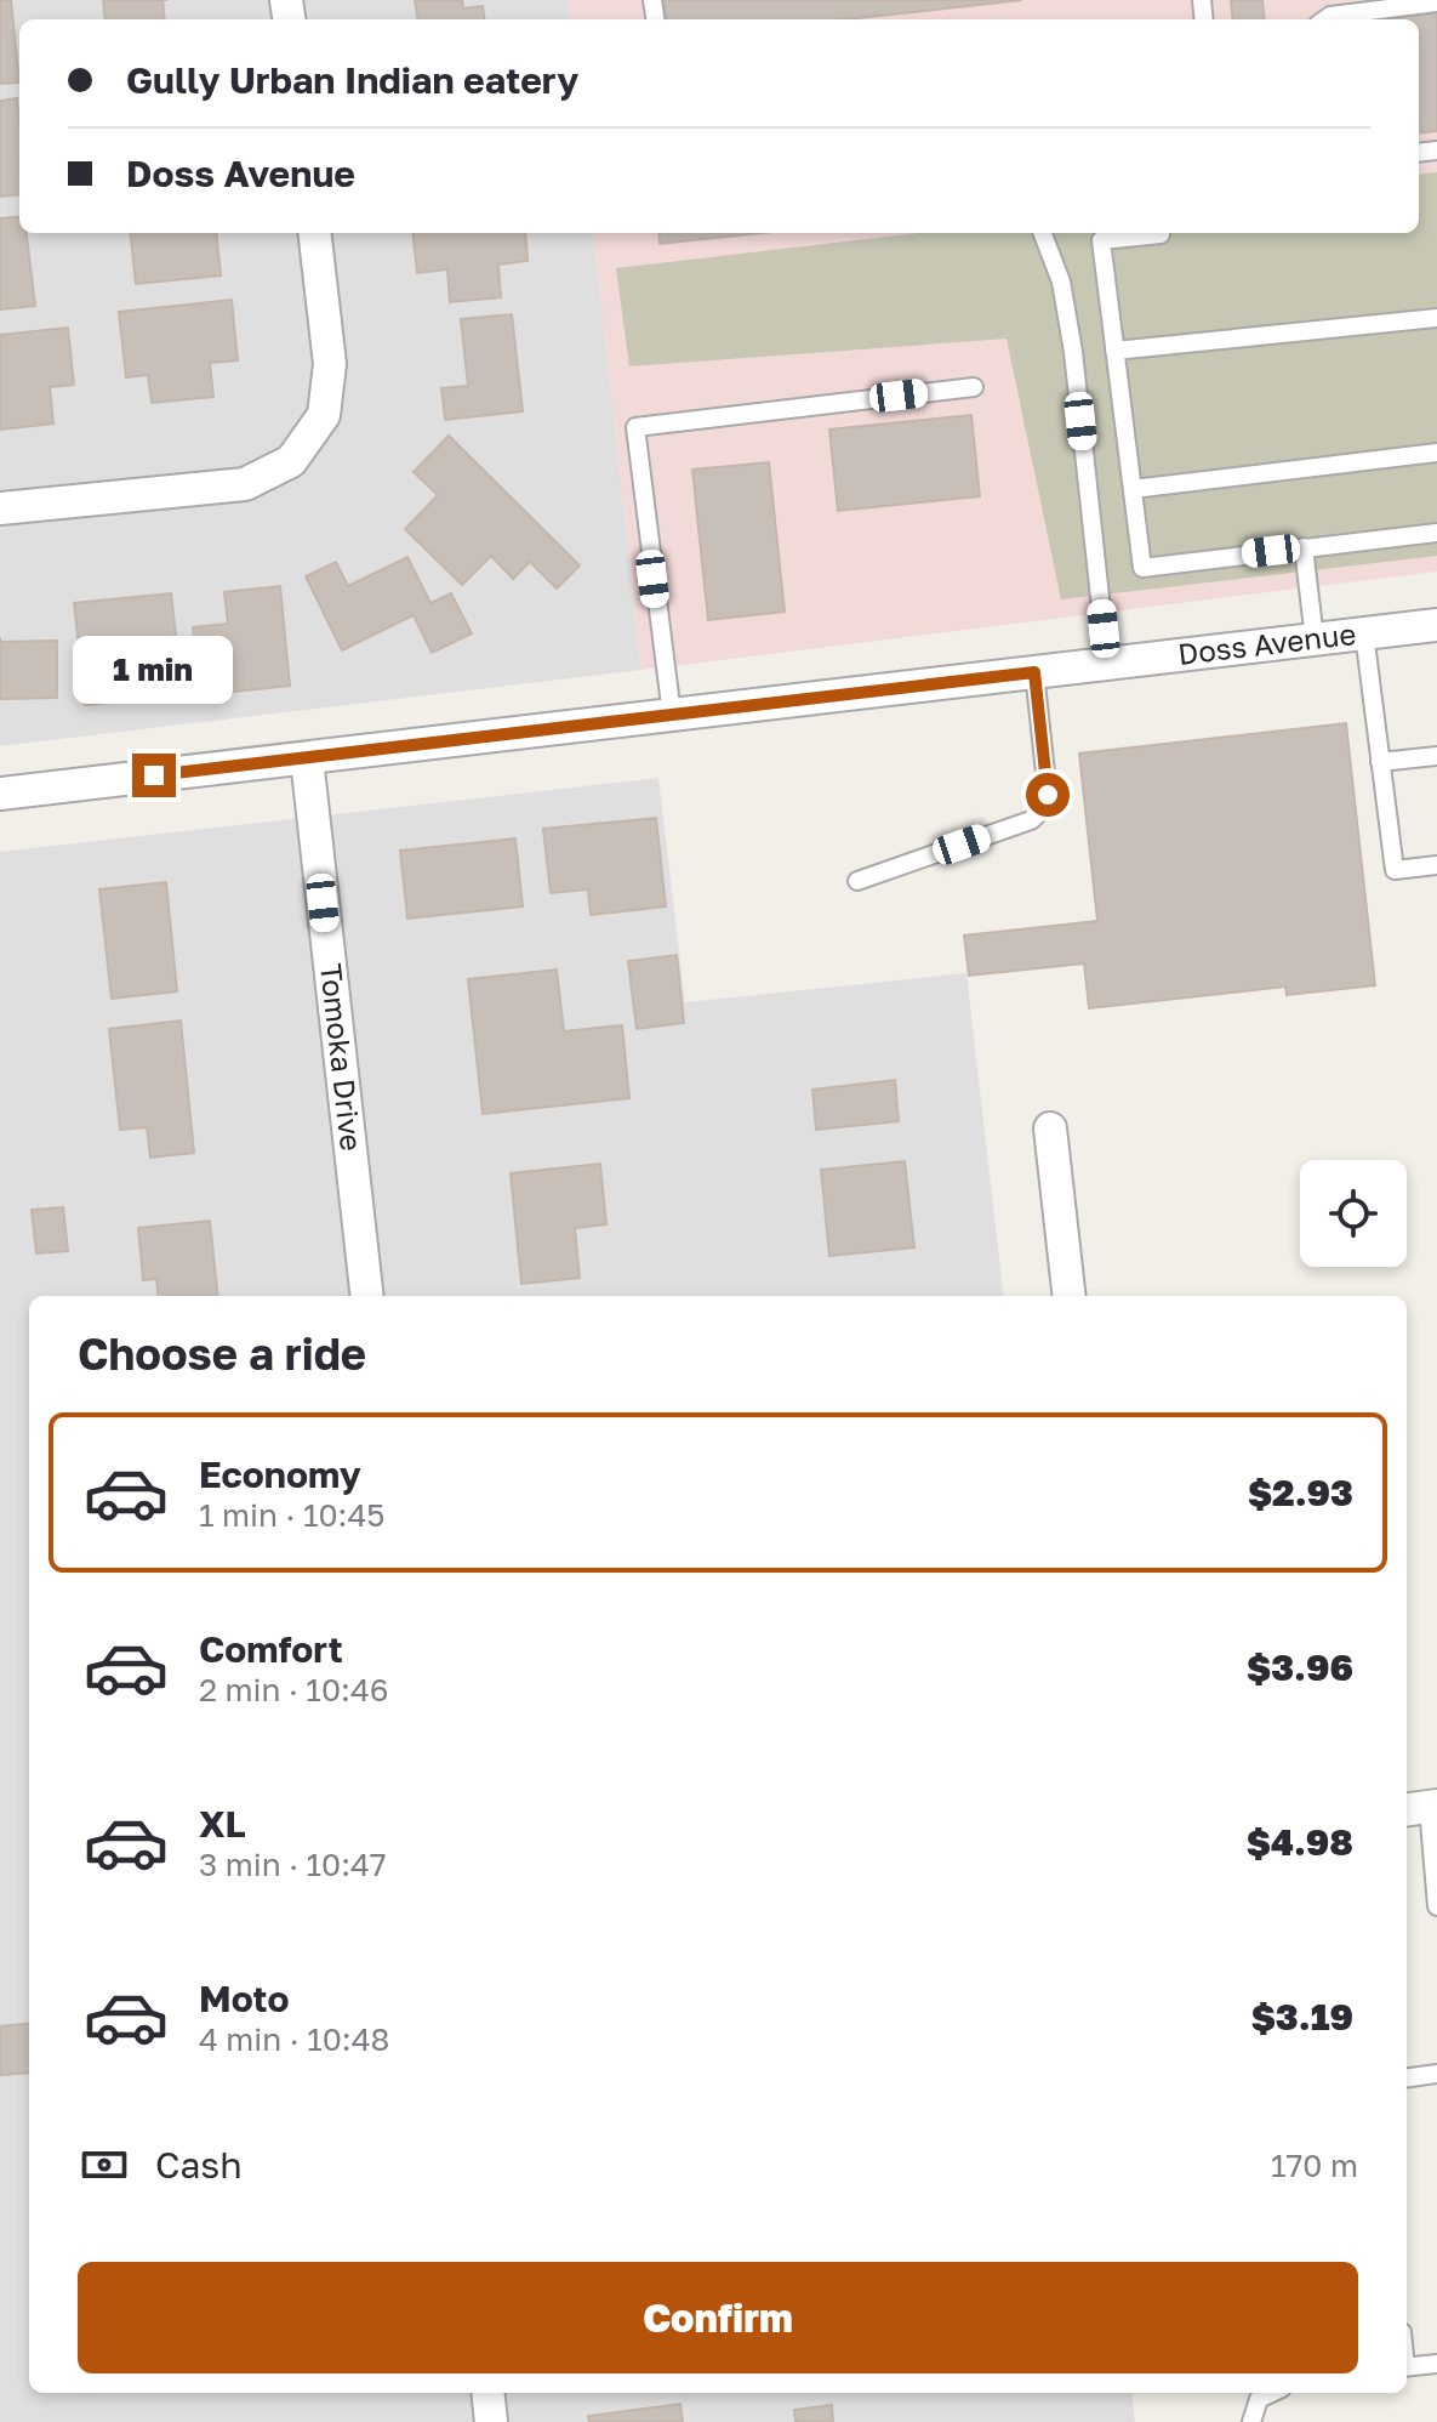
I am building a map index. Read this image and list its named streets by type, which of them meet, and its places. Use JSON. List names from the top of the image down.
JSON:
{
  "streets": {
    "street": ["Doss Avenue", "Tomoka Drive"]
  },
  "crossings": [
    ["Doss Avenue", "Tomoka Drive"]
  ],
  "page": {
    "banner": ["Gully Urban Indian eatery", "Doss Avenue"],
    "bubble": "1 min",
    "heading": "Choose a ride",
    "list": [
      {
        "name": "Economy",
        "note": "1 min · 10:45",
        "value": "$2.93"
      },
      {
        "name": "Comfort",
        "note": "2 min · 10:46",
        "value": "$3.96"
      },
      {
        "name": "XL",
        "note": "3 min · 10:47",
        "value": "$4.98"
      },
      {
        "name": "Moto",
        "note": "4 min · 10:48",
        "value": "$3.19"
      }
    ],
    "pay": ["Cash", "170 m"],
    "buttons": "Confirm"
  }
}
